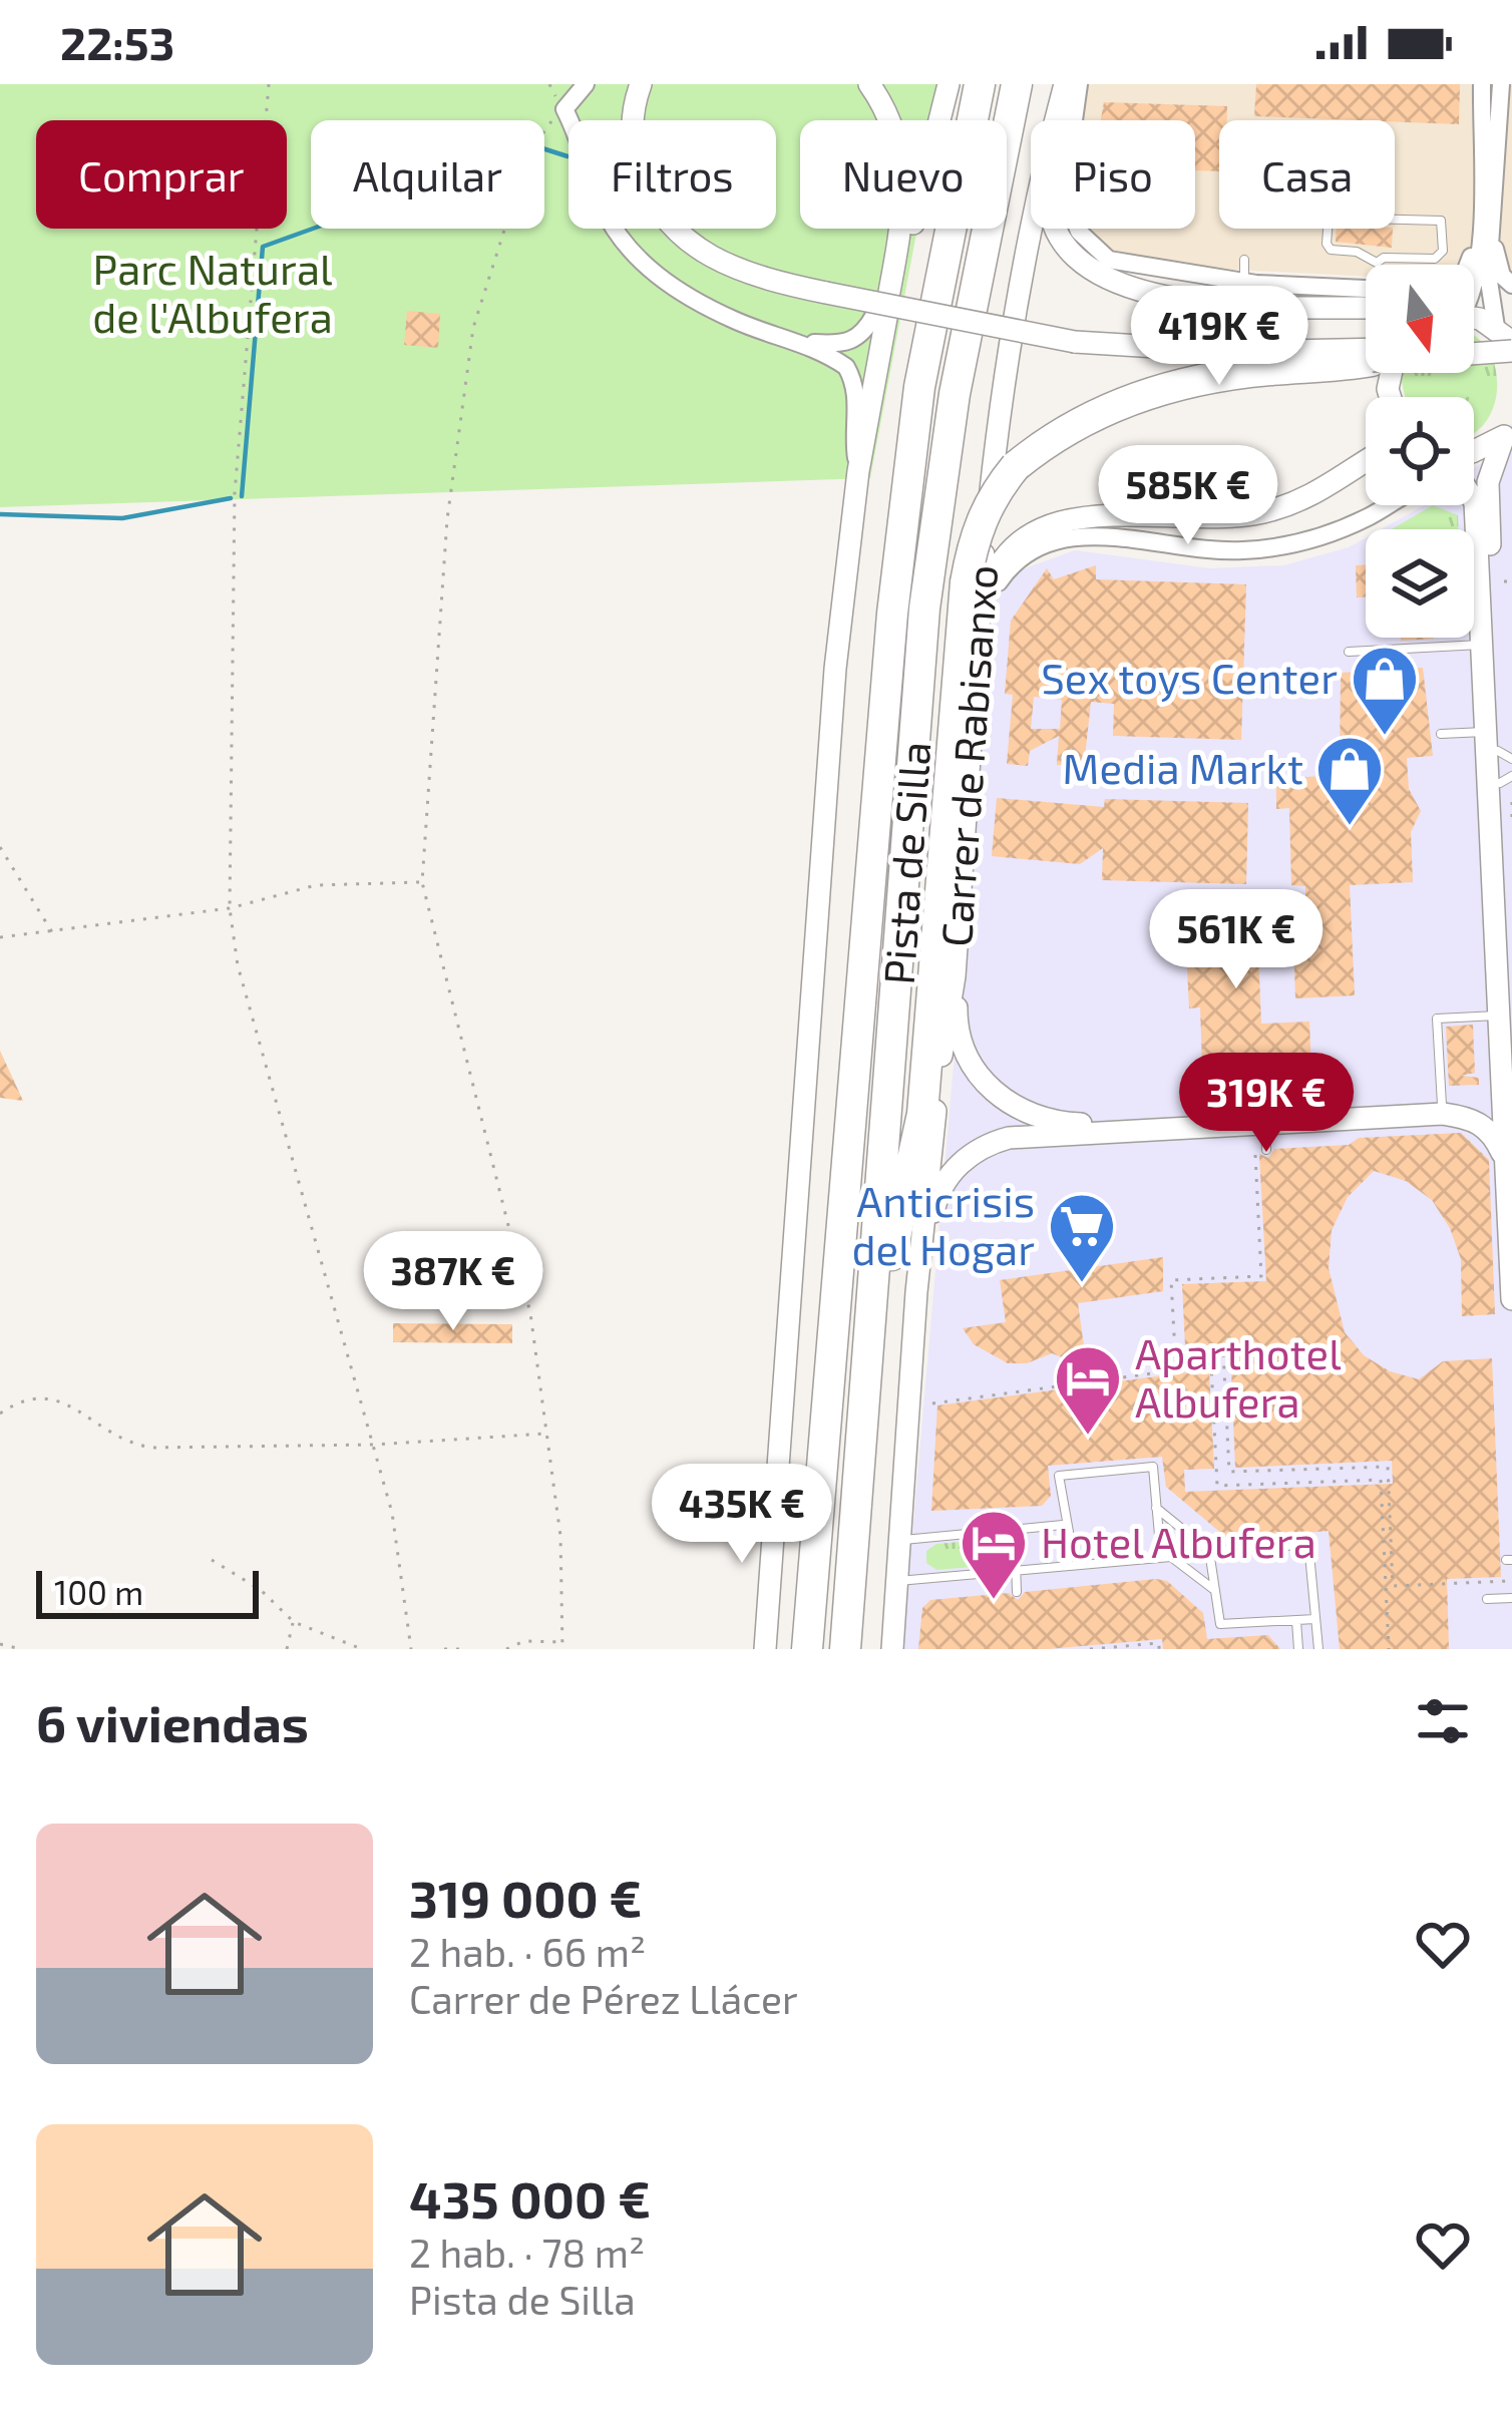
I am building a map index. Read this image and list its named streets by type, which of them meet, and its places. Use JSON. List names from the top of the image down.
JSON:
{
  "streets": {
    "highway": ["Pista de Silla"],
    "street": ["Carrer de Rabisanxo"]
  },
  "parks": ["Parc Natural de l'Albufera"],
  "places": {
    "shop": ["Sex toys Center", "Media Markt"],
    "supermarket": ["Anticrisis del Hogar"],
    "hotel": ["Aparthotel Albufera", "Hotel Albufera"]
  },
  "scale_bar": "100 m",
  "north": "bottom",
  "page": {
    "status": "22:53",
    "chip": [
      "Comprar",
      "Alquilar",
      "Filtros",
      "Nuevo",
      "Piso",
      "Casa"
    ],
    "price": [
      "419K €",
      "585K €",
      "561K €",
      "319K €",
      "387K €",
      "435K €"
    ],
    "scale": "100 m",
    "heading": "6 viviendas",
    "list": [
      {
        "name": "319 000 €",
        "note": "2 hab. · 66 m² · Carrer de Pérez Llácer"
      },
      {
        "name": "435 000 €",
        "note": "2 hab. · 78 m² · Pista de Silla"
      }
    ]
  }
}
